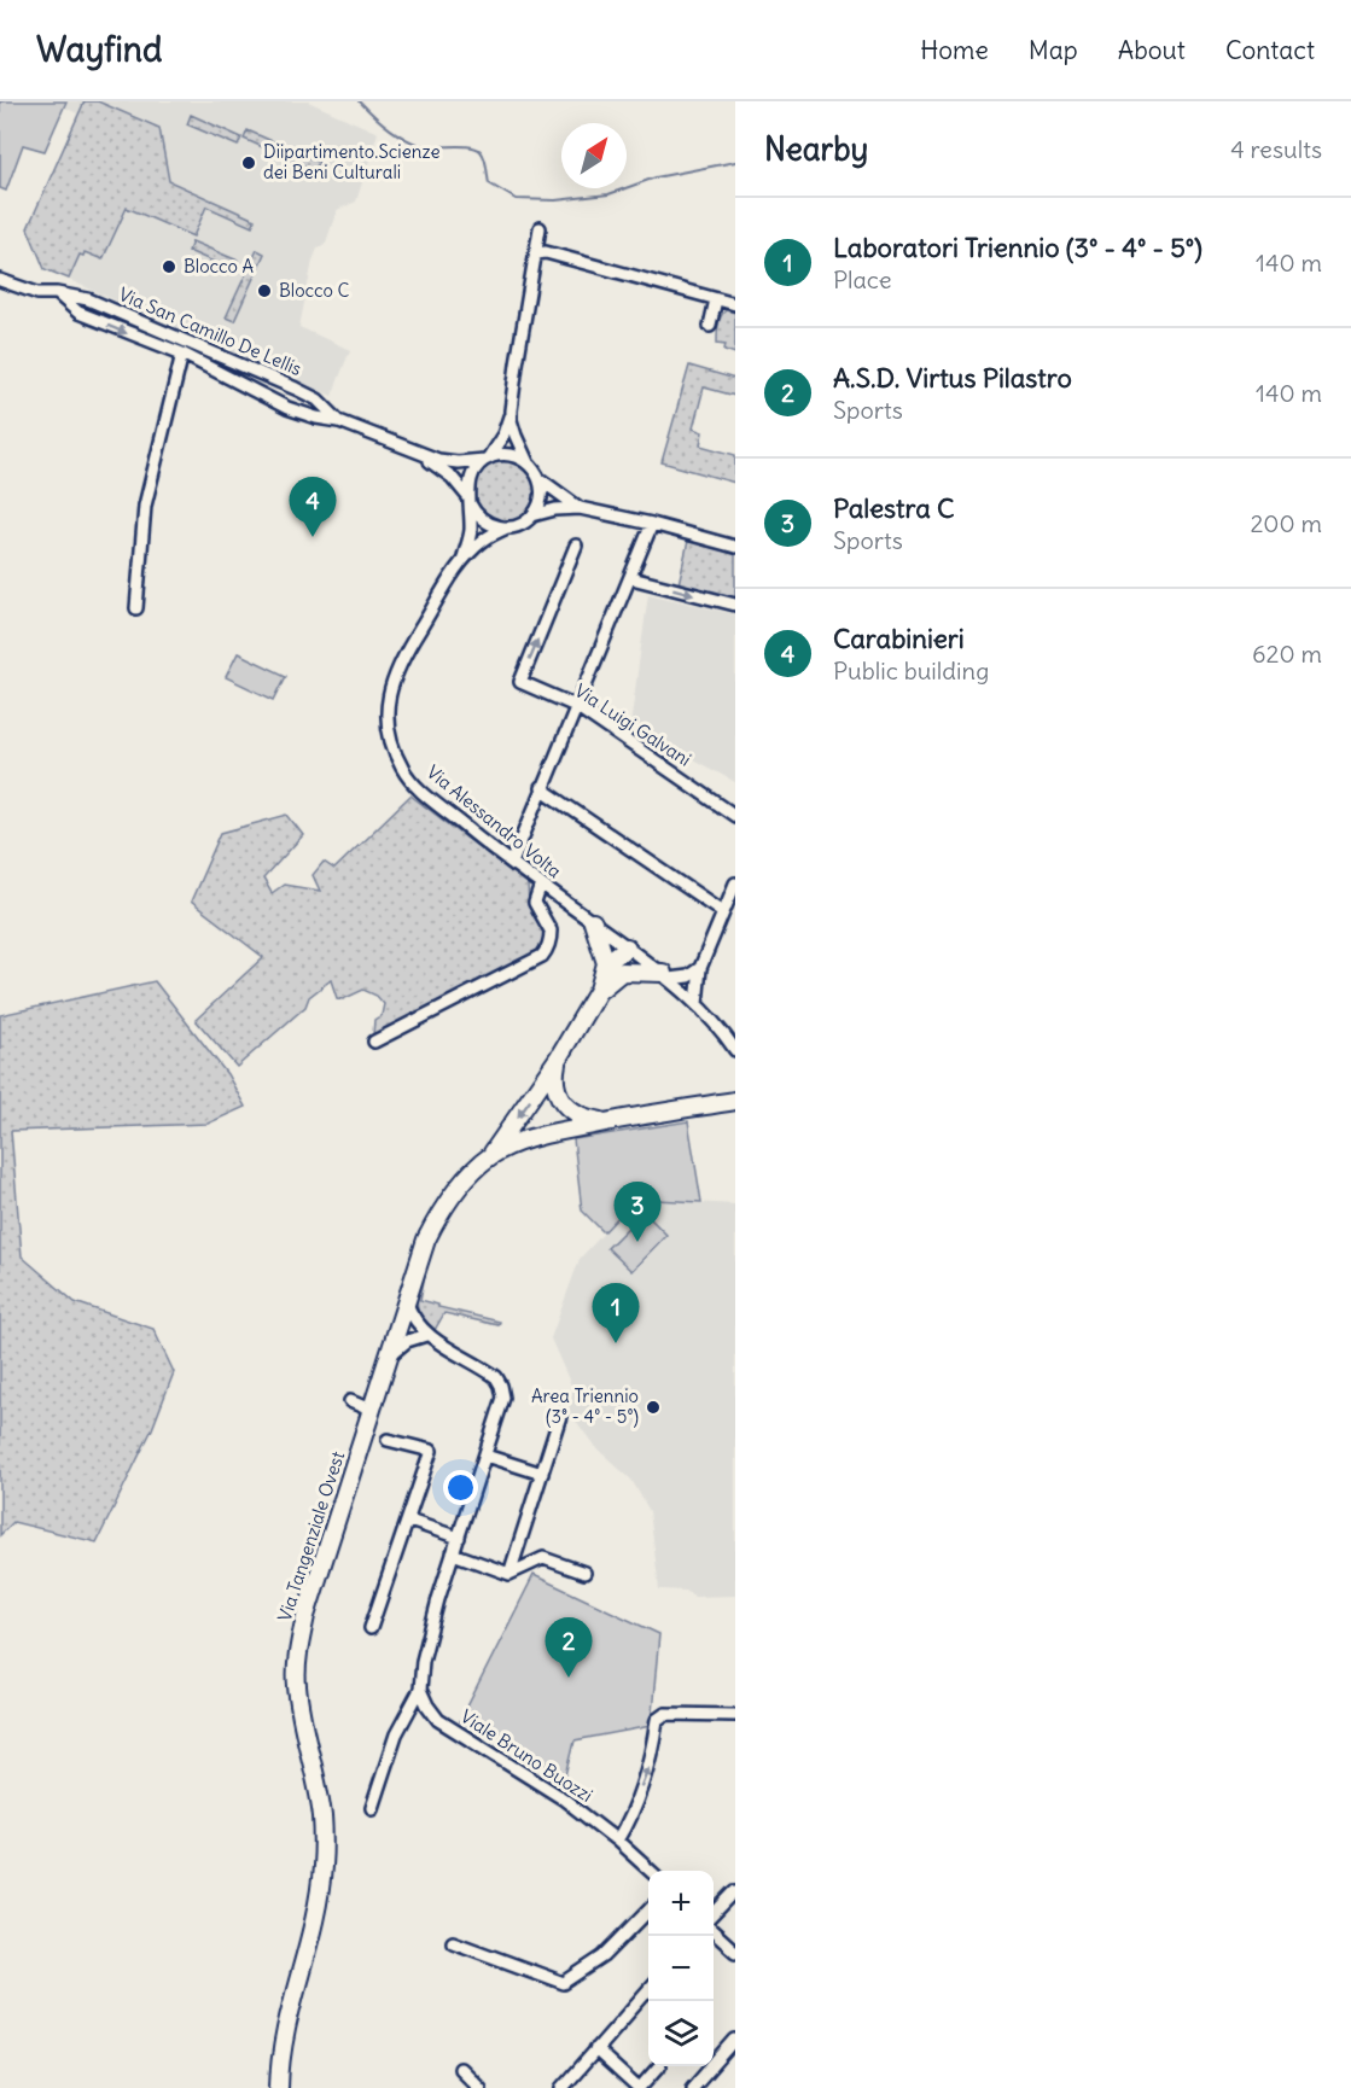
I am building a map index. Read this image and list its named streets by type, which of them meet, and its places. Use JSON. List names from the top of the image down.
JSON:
{
  "streets": {
    "main road": ["Via Tangenziale Ovest"],
    "street": [
      "Via San Camillo De Lellis",
      "Via Luigi Galvani",
      "Via Alessandro Volta",
      "Viale Bruno Buozzi"
    ]
  },
  "crossings": [
    ["Via San Camillo De Lellis", "Via Alessandro Volta"]
  ],
  "places": [
    "Diipartimento.Scienze dei Beni Culturali",
    "Blocco A",
    "Blocco C",
    "Area Triennio (3° - 4° - 5°)"
  ],
  "north": "top right",
  "page": {
    "header": "Wayfind",
    "nav": [
      "Home",
      "Map",
      "About",
      "Contact"
    ],
    "heading": ["Nearby", "4 results"],
    "list": [
      {
        "mark": "1",
        "name": "Laboratori Triennio (3° - 4° - 5°)",
        "note": "Place",
        "value": "140 m"
      },
      {
        "mark": "2",
        "name": "A.S.D. Virtus Pilastro",
        "note": "Sports",
        "value": "140 m"
      },
      {
        "mark": "3",
        "name": "Palestra C",
        "note": "Sports",
        "value": "200 m"
      },
      {
        "mark": "4",
        "name": "Carabinieri",
        "note": "Public building",
        "value": "620 m"
      }
    ],
    "pins": [
      "4",
      "3",
      "1",
      "2"
    ],
    "map_buttons": ["+", "−"]
  }
}
